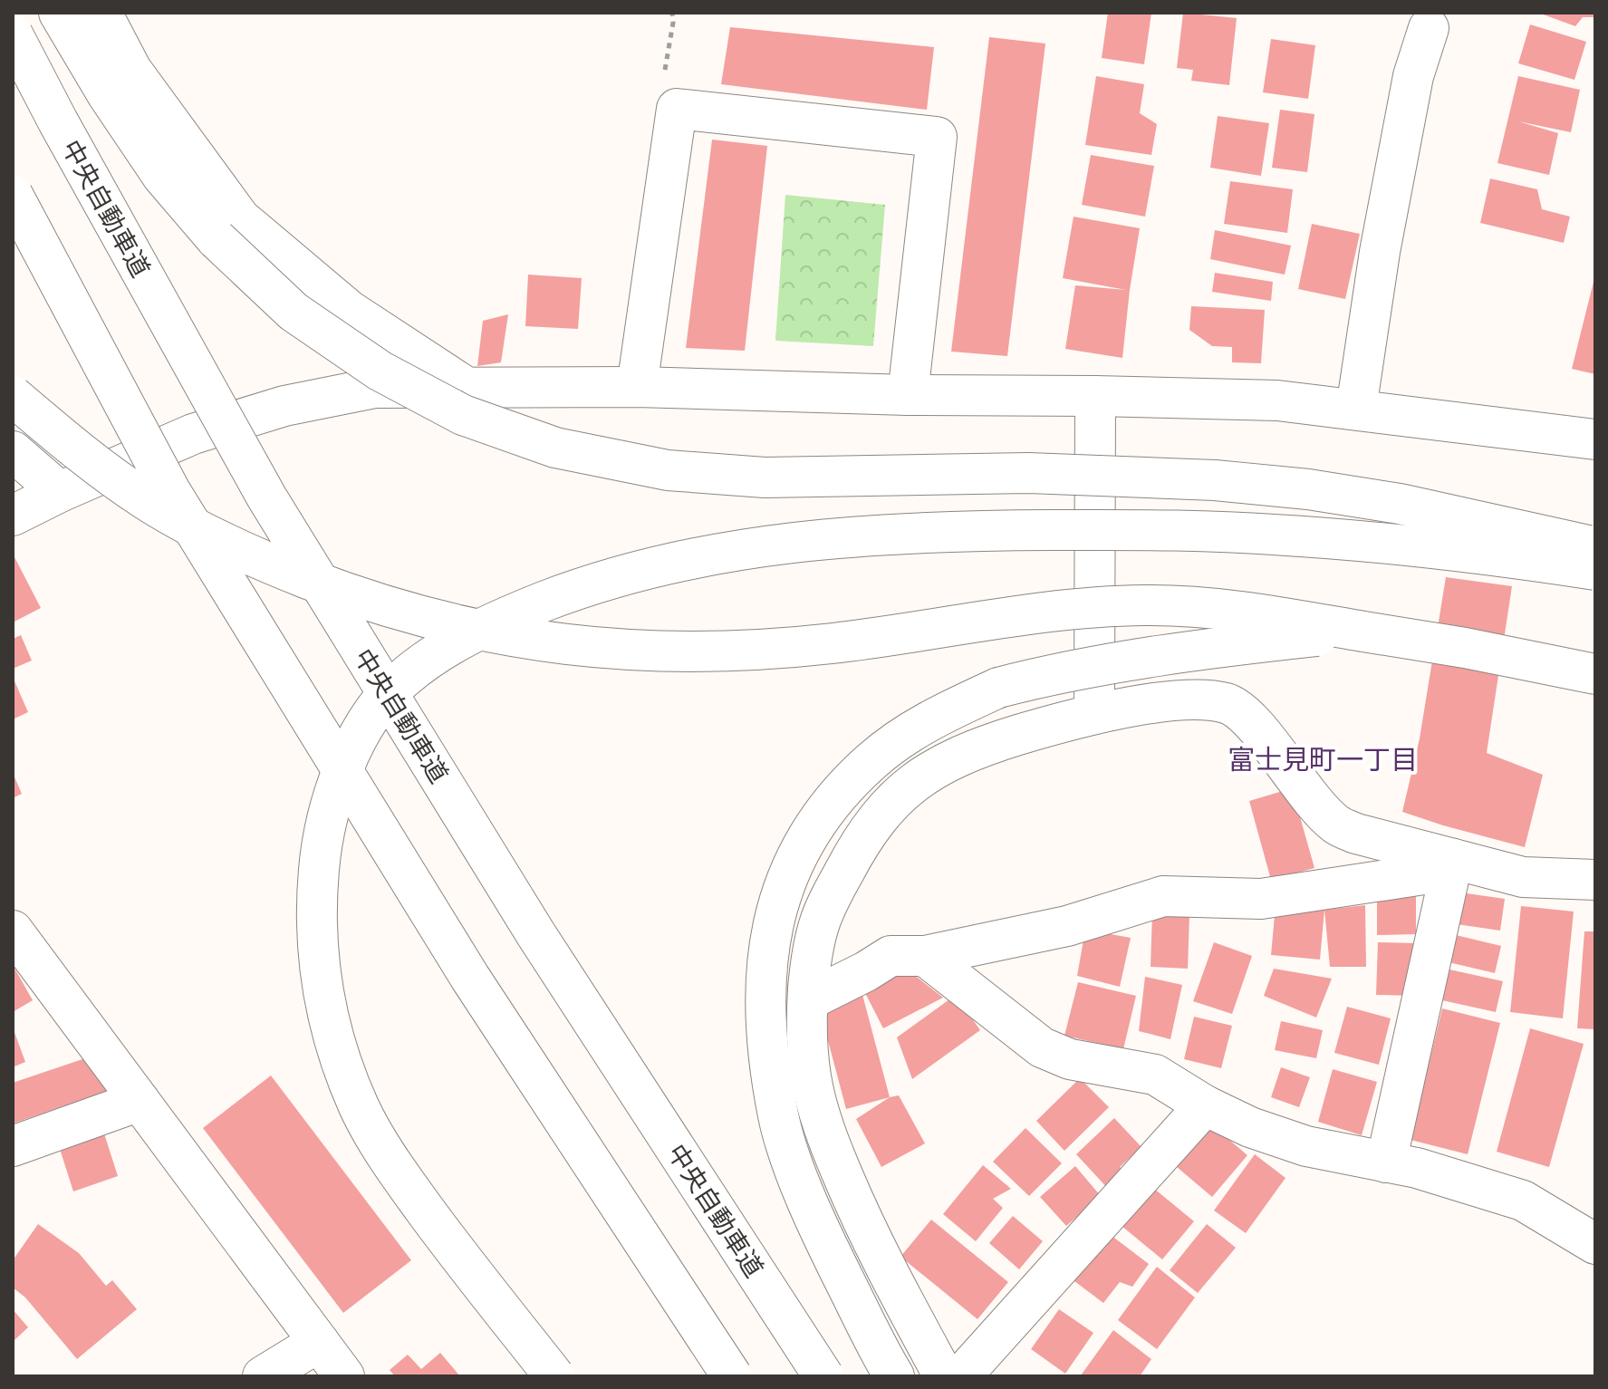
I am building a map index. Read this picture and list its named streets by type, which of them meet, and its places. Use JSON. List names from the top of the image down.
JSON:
{
  "streets": {
    "main road": ["中央自動車道"]
  },
  "districts": ["富士見町一丁目"]
}
